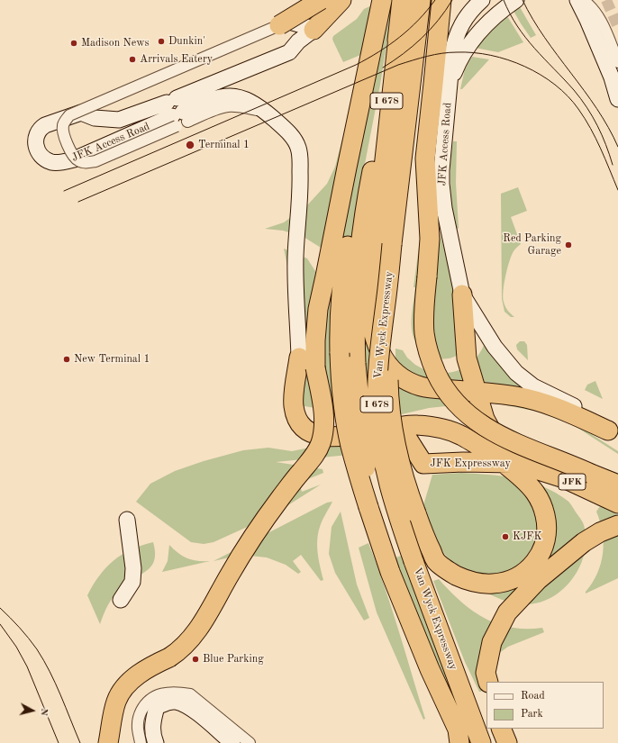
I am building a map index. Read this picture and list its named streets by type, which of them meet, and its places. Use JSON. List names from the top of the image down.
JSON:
{
  "streets": {
    "highway": [
      "I 678",
      "Van Wyck Expressway",
      "JFK Expressway",
      "JFK"
    ],
    "street": ["JFK Access Road"]
  },
  "places": [
    "Dunkin'",
    "Madison News",
    "Arrivals Eatery",
    "Terminal 1",
    "Red Parking Garage",
    "New Terminal 1",
    "KJFK",
    "Blue Parking"
  ],
  "legend": ["Road", "Park"],
  "north": "right"
}
